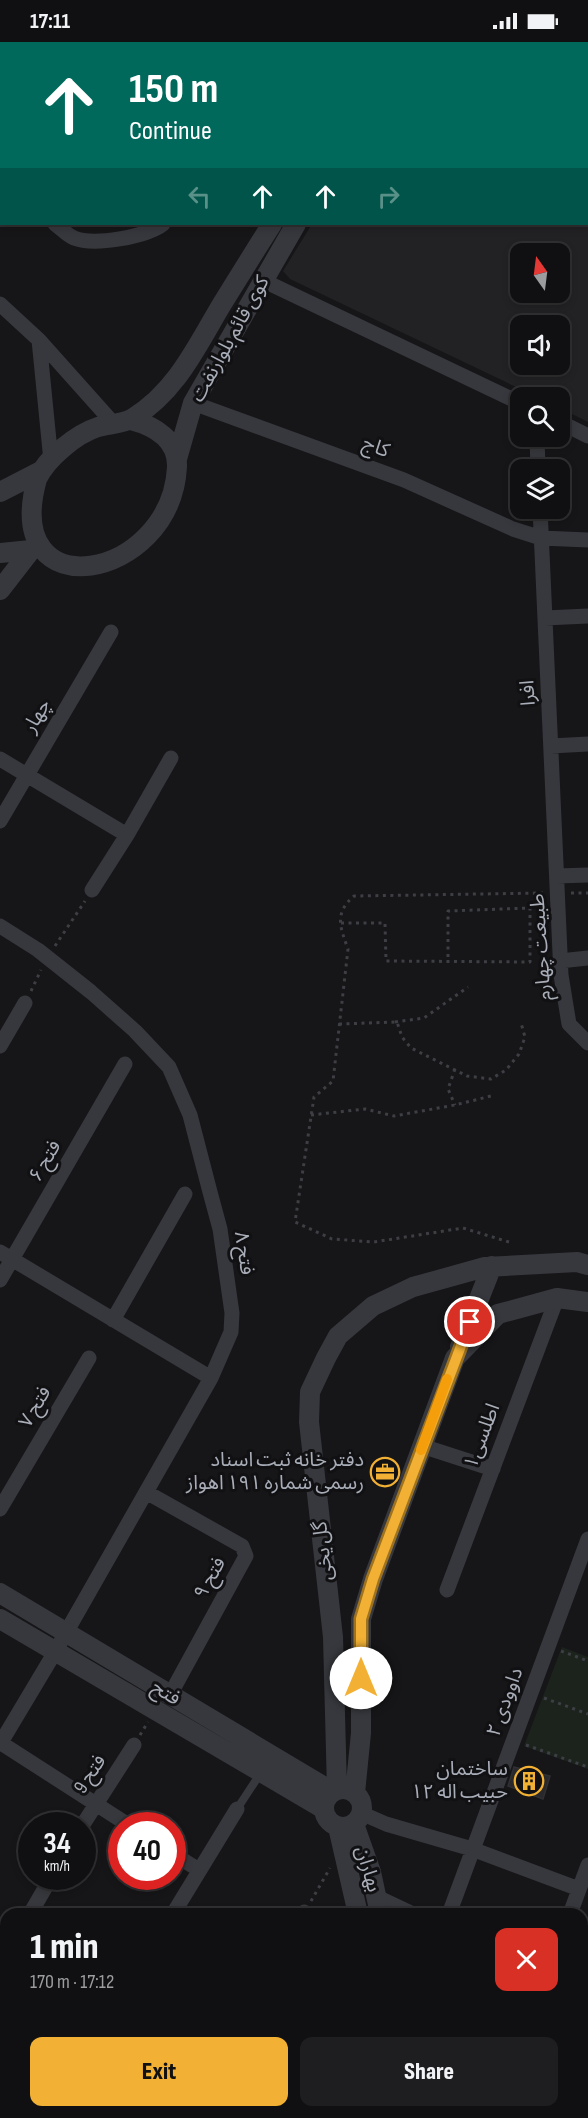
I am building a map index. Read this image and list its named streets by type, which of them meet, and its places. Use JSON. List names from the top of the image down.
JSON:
{
  "streets": {
    "street": [
      "کوی قائم بلوارنفت",
      "کاج",
      "افرا",
      "چهار",
      "طبیعت چهارم",
      "فتح ۶",
      "فتح ۸",
      "فتح ۷",
      "اطلسی۱",
      "گل یخی",
      "فتح ۹",
      "فتح",
      "داوودی ۲",
      "فتح 9",
      "بهاران"
    ]
  },
  "crossings": [
    ["کوی قائم بلوارنفت", "کاج"],
    ["کاج", "افرا"],
    ["افرا", "طبیعت چهارم"],
    ["فتح ۸", "فتح ۹"],
    ["فتح ۸", "فتح"],
    ["گل یخی", "فتح"],
    ["فتح ۹", "فتح"]
  ],
  "places": {
    "office": ["دفتر خانه ثبت اسناد رسمی شماره ۱۹۱ اهواز"],
    "building": ["ساختمان حبیب اله ۱۲"]
  },
  "north": "top",
  "page": {
    "status": "17:11",
    "turn": ["150 m", "Continue"],
    "speed": "34 km/h",
    "limit": "40",
    "heading": ["1 min", "170 m · 17:12"],
    "buttons": ["Exit", "Share"]
  }
}
